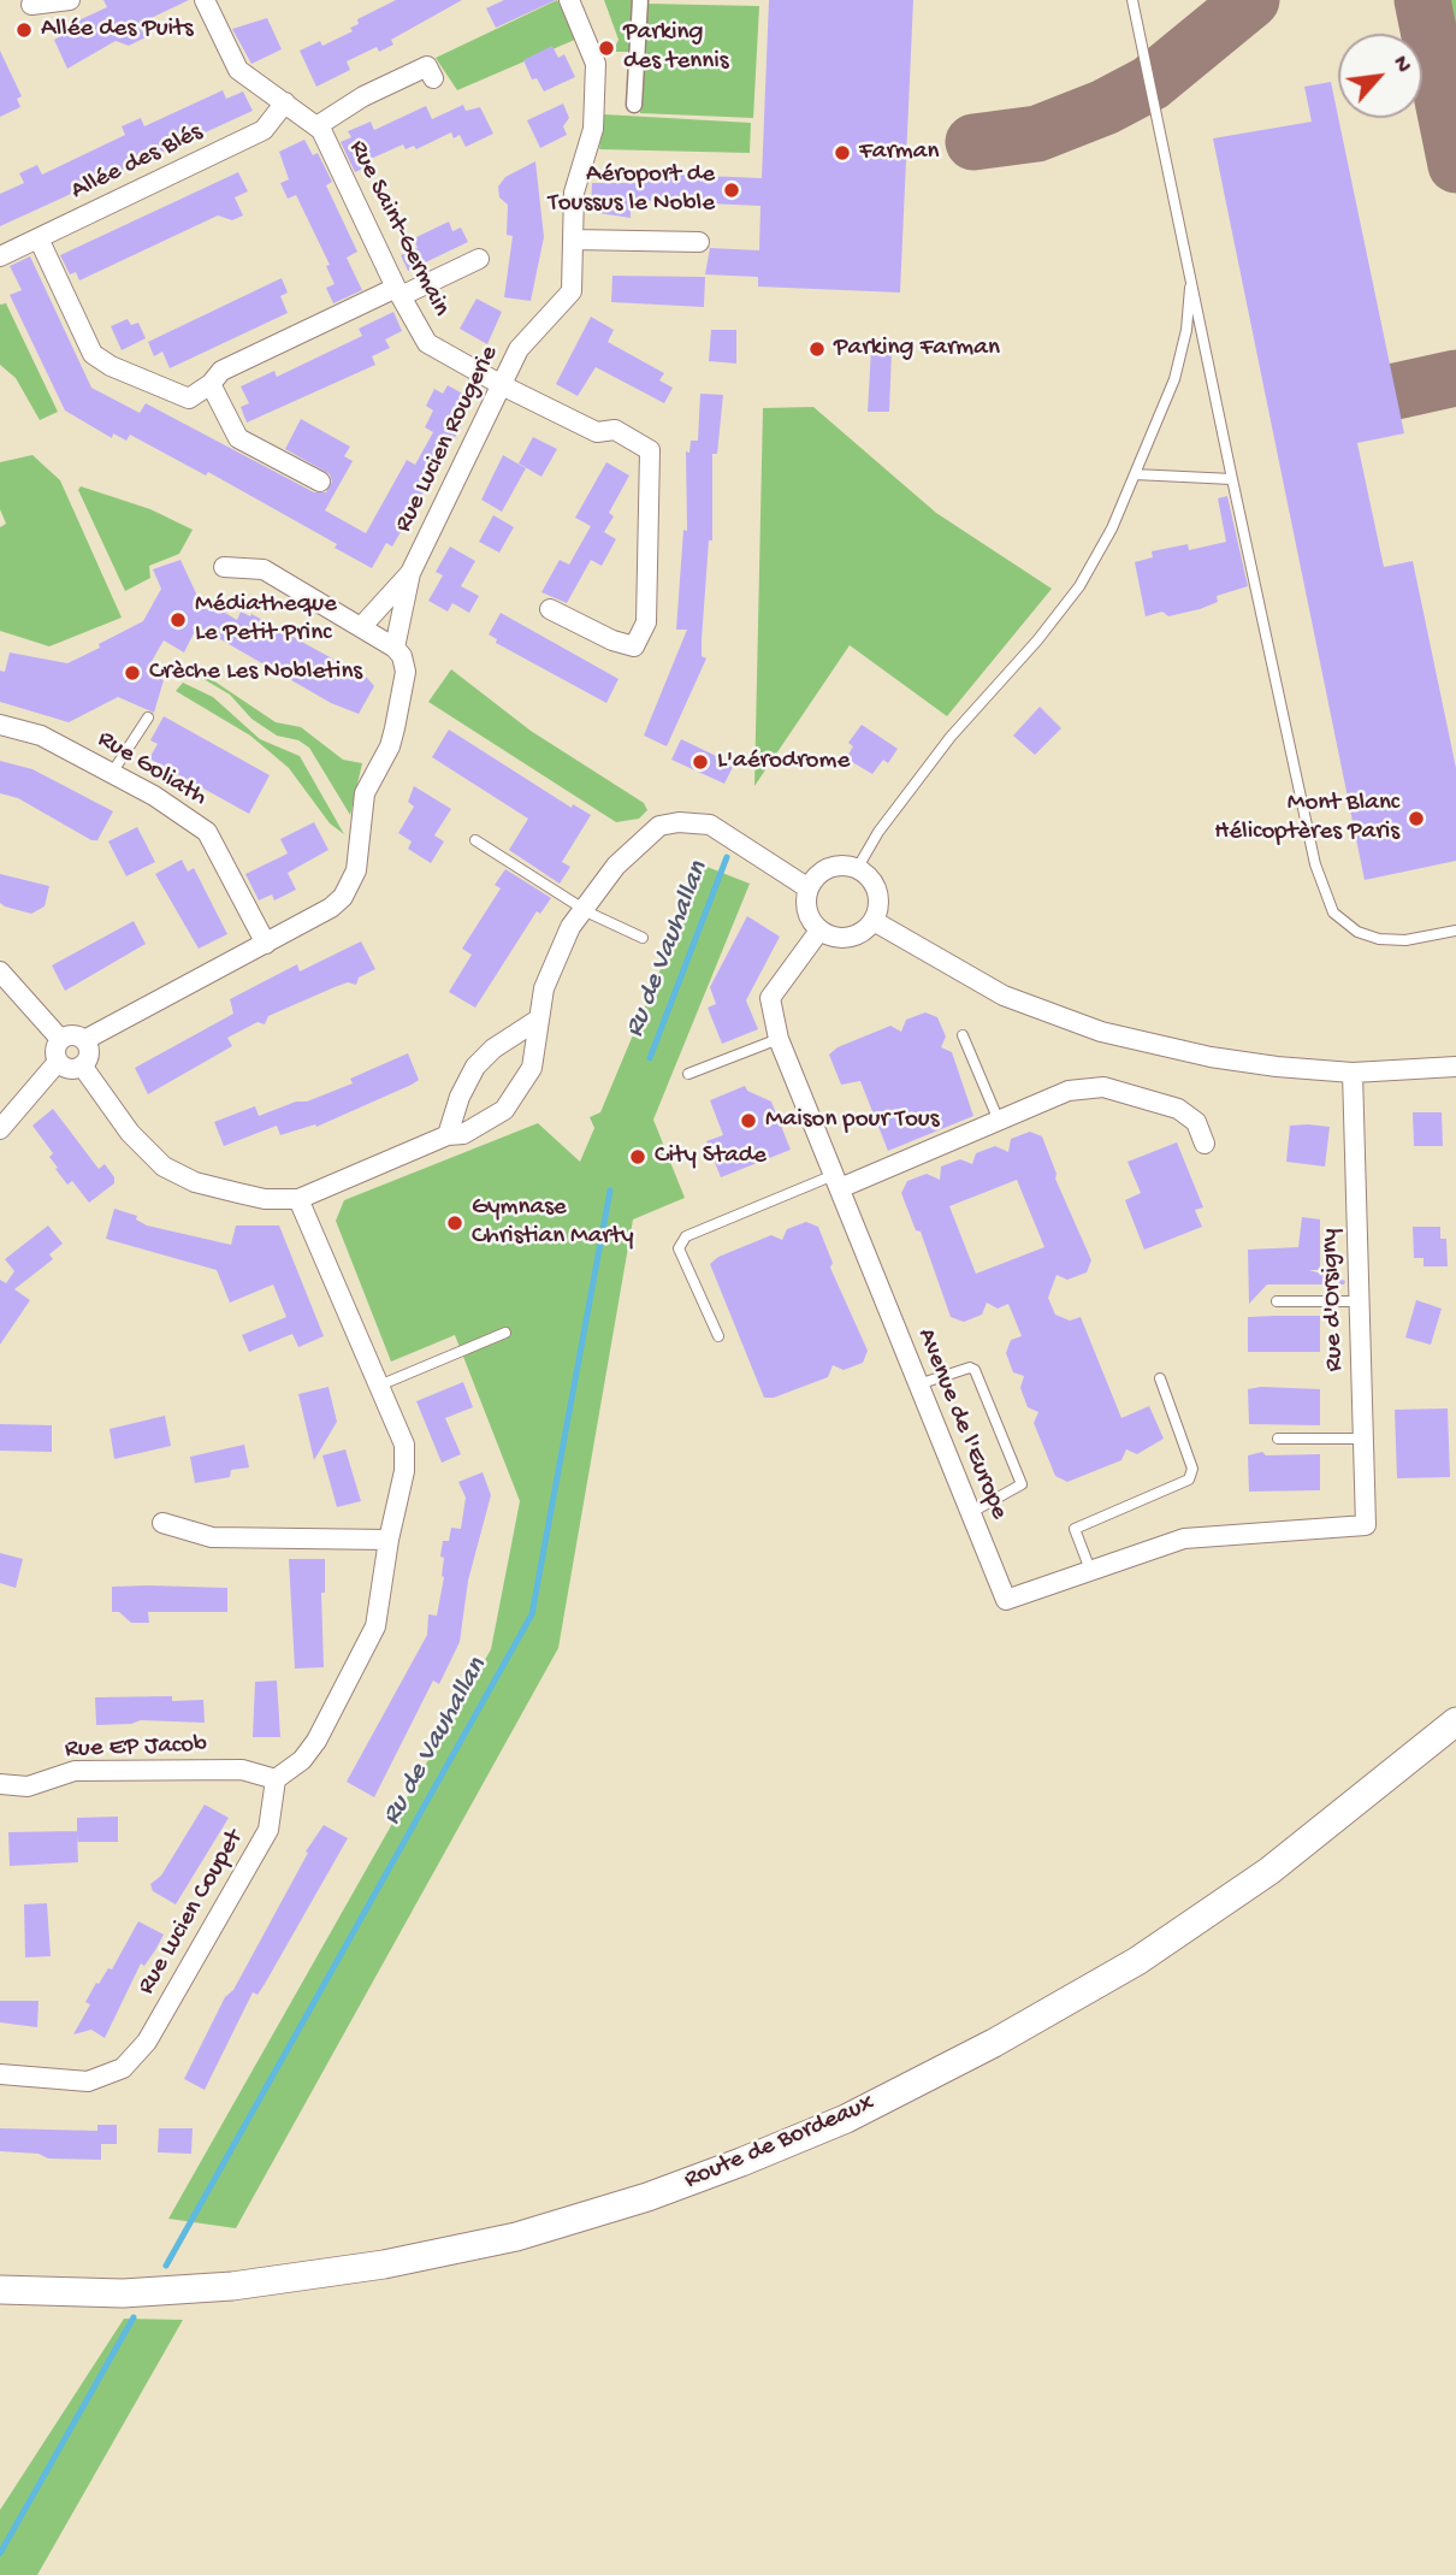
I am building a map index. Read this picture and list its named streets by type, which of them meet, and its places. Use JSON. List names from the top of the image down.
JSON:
{
  "streets": {
    "main road": ["Route de Bordeaux"],
    "street": [
      "Allée des Blés",
      "Rue Saint-Germain",
      "Rue Lucien Rougerie",
      "Rue Goliath",
      "Rue d'Orsigny",
      "Avenue de l'Europe",
      "Rue EP Jacob",
      "Rue Lucien Coupet"
    ]
  },
  "crossings": [
    ["Allée des Blés", "Rue Saint-Germain"],
    ["Rue Saint-Germain", "Rue Lucien Rougerie"],
    ["Rue Lucien Rougerie", "Rue Goliath"],
    ["Rue d'Orsigny", "Avenue de l'Europe"],
    ["Rue EP Jacob", "Rue Lucien Coupet"]
  ],
  "water": ["Ru de Vauhallan"],
  "places": [
    "Allée des Puits",
    "Parking des tennis",
    "Farman",
    "Aéroport de Toussus le Noble",
    "Parking Farman",
    "Médiatheque Le Petit Princ",
    "Crèche Les Nobletins",
    "L'aérodrome",
    "Mont Blanc Hélicoptères Paris",
    "Maison pour Tous",
    "City Stade",
    "Gymnase Christian Marty"
  ],
  "north": "top right"
}
